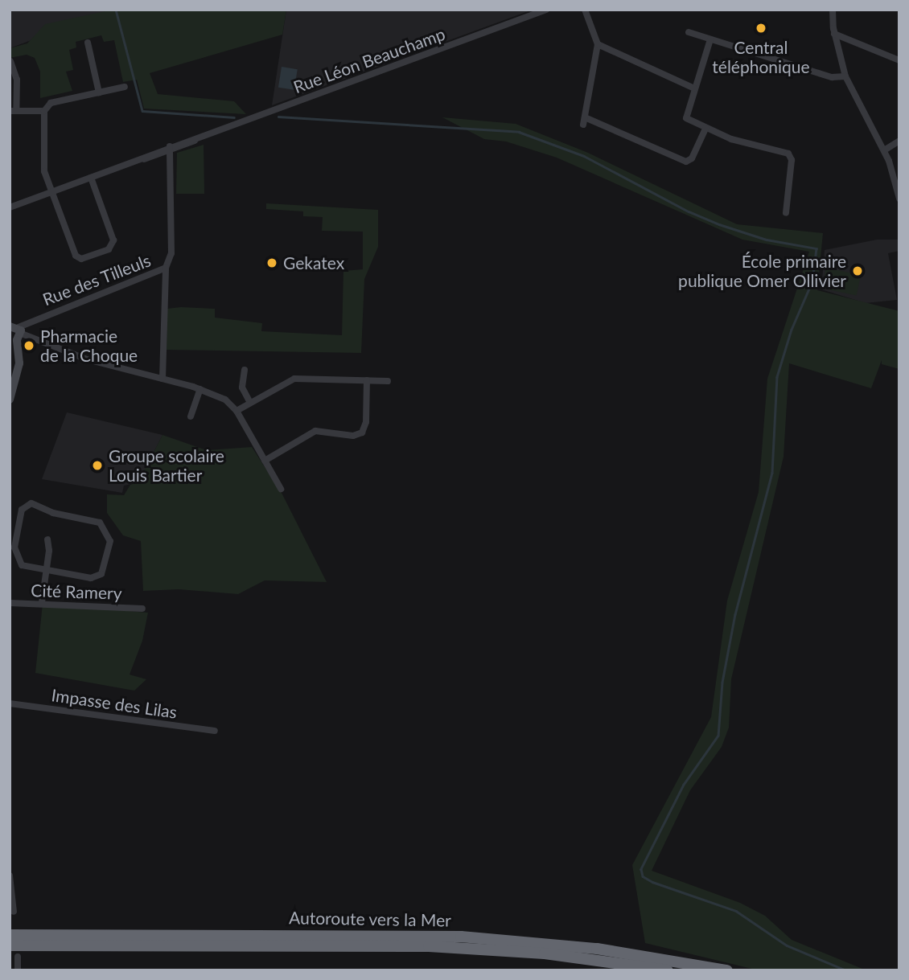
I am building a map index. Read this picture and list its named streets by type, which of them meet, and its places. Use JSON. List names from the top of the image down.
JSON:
{
  "streets": {
    "highway": ["Autoroute vers la Mer"],
    "street": [
      "Rue Léon Beauchamp",
      "Rue des Tilleuls",
      "Cité Ramery",
      "Impasse des Lilas"
    ]
  },
  "crossings": [
    ["Rue Léon Beauchamp", "Rue des Tilleuls"]
  ],
  "places": [
    "Central téléphonique",
    "Gekatex",
    "École primaire publique Omer Ollivier",
    "Pharmacie de la Choque",
    "Groupe scolaire Louis Bartier"
  ]
}
